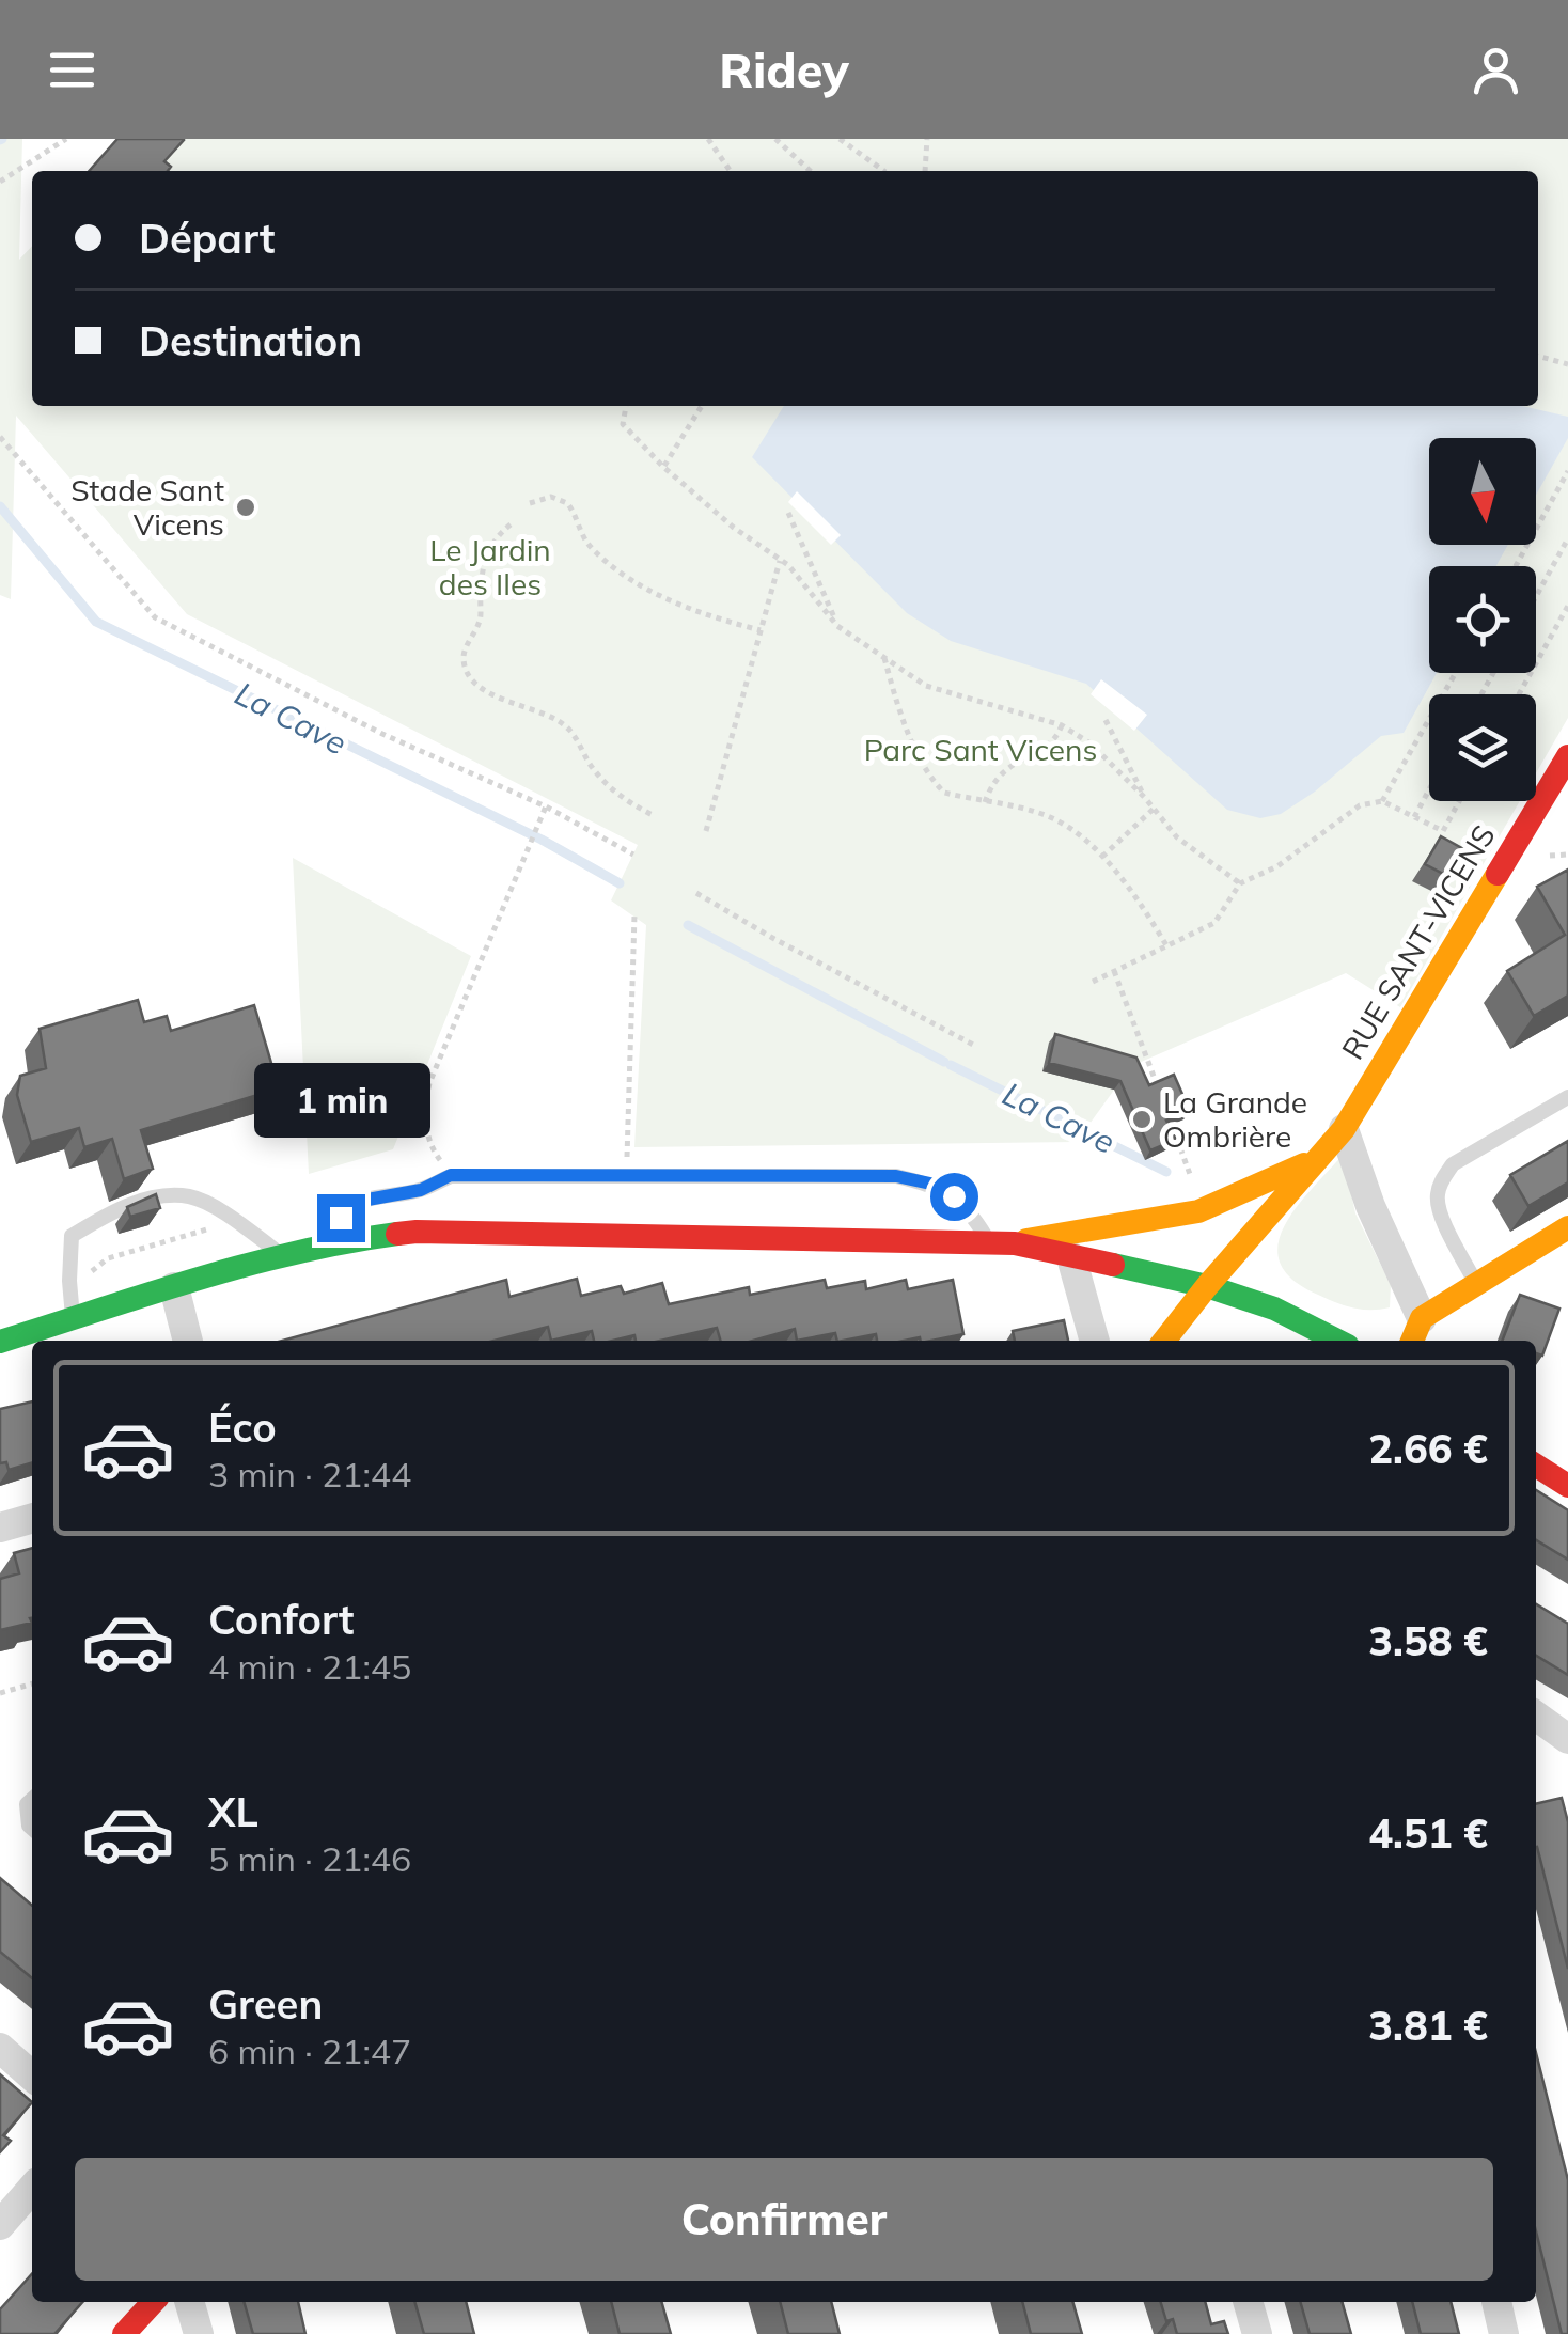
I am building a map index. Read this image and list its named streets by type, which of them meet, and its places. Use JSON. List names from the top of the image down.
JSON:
{
  "streets": {
    "street": ["RUE SANT-VICENS"]
  },
  "water": ["La Cave"],
  "parks": ["Le Jardin des Iles", "Parc Sant Vicens"],
  "places": ["Stade Sant Vicens", "La Grande Ombrière"],
  "north": "bottom",
  "page": {
    "header": "Ridey",
    "banner": ["Départ", "Destination"],
    "bubble": "1 min",
    "list": [
      {
        "name": "Éco",
        "note": "3 min · 21:44",
        "value": "2.66 €"
      },
      {
        "name": "Confort",
        "note": "4 min · 21:45",
        "value": "3.58 €"
      },
      {
        "name": "XL",
        "note": "5 min · 21:46",
        "value": "4.51 €"
      },
      {
        "name": "Green",
        "note": "6 min · 21:47",
        "value": "3.81 €"
      }
    ],
    "buttons": "Confirmer"
  }
}
